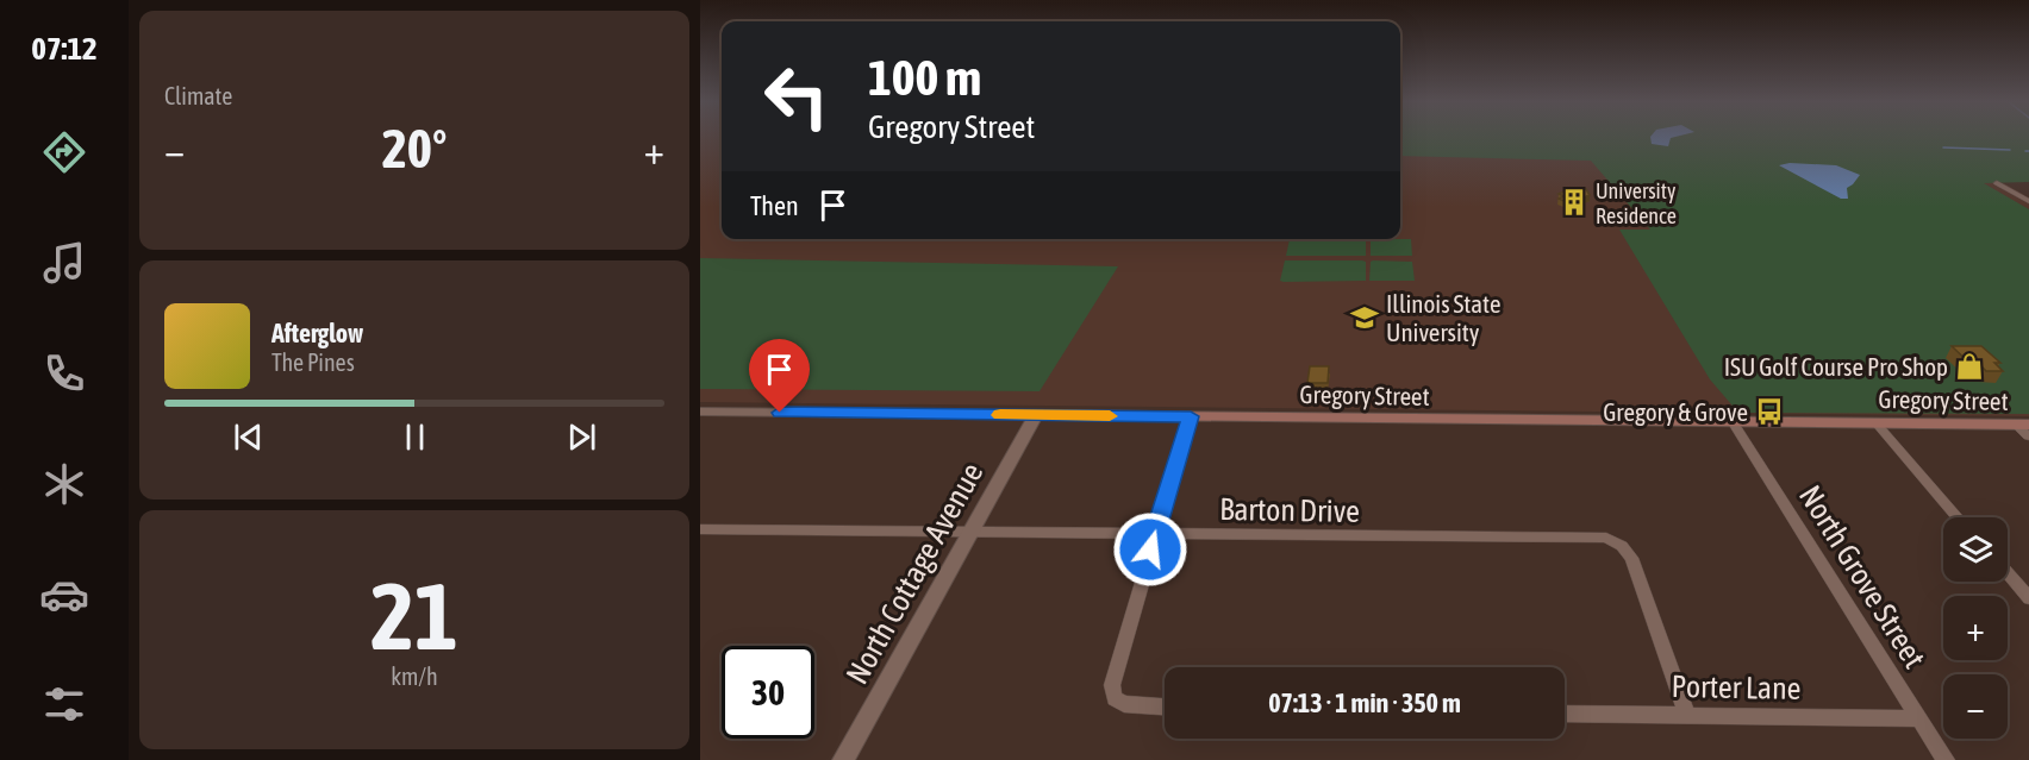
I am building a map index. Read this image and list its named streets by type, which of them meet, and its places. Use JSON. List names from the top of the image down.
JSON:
{
  "streets": {
    "main road": ["Gregory Street"],
    "street": [
      "Barton Drive",
      "North Cottage Avenue",
      "North Grove Street",
      "Porter Lane"
    ]
  },
  "crossings": [
    ["Gregory Street", "North Cottage Avenue"],
    ["Gregory Street", "North Grove Street"],
    ["Barton Drive", "North Cottage Avenue"],
    ["Barton Drive", "Porter Lane"],
    ["North Grove Street", "Porter Lane"]
  ],
  "places": {
    "building": ["University Residence"],
    "school or university": ["Illinois State University"],
    "shop": ["ISU Golf Course Pro Shop"],
    "bus stop": ["Gregory & Grove"]
  },
  "page": {
    "tabs": "07:12",
    "tile": [
      "Climate",
      ["21", "km/h"]
    ],
    "turn": ["100 m", "Gregory Street"],
    "heat": ["−", "20°", "+"],
    "then": "Then",
    "song": ["Afterglow", "The Pines"],
    "map_buttons": ["+", "−"],
    "limit": "30",
    "trip": "07:13 · 1 min · 350 m"
  }
}
